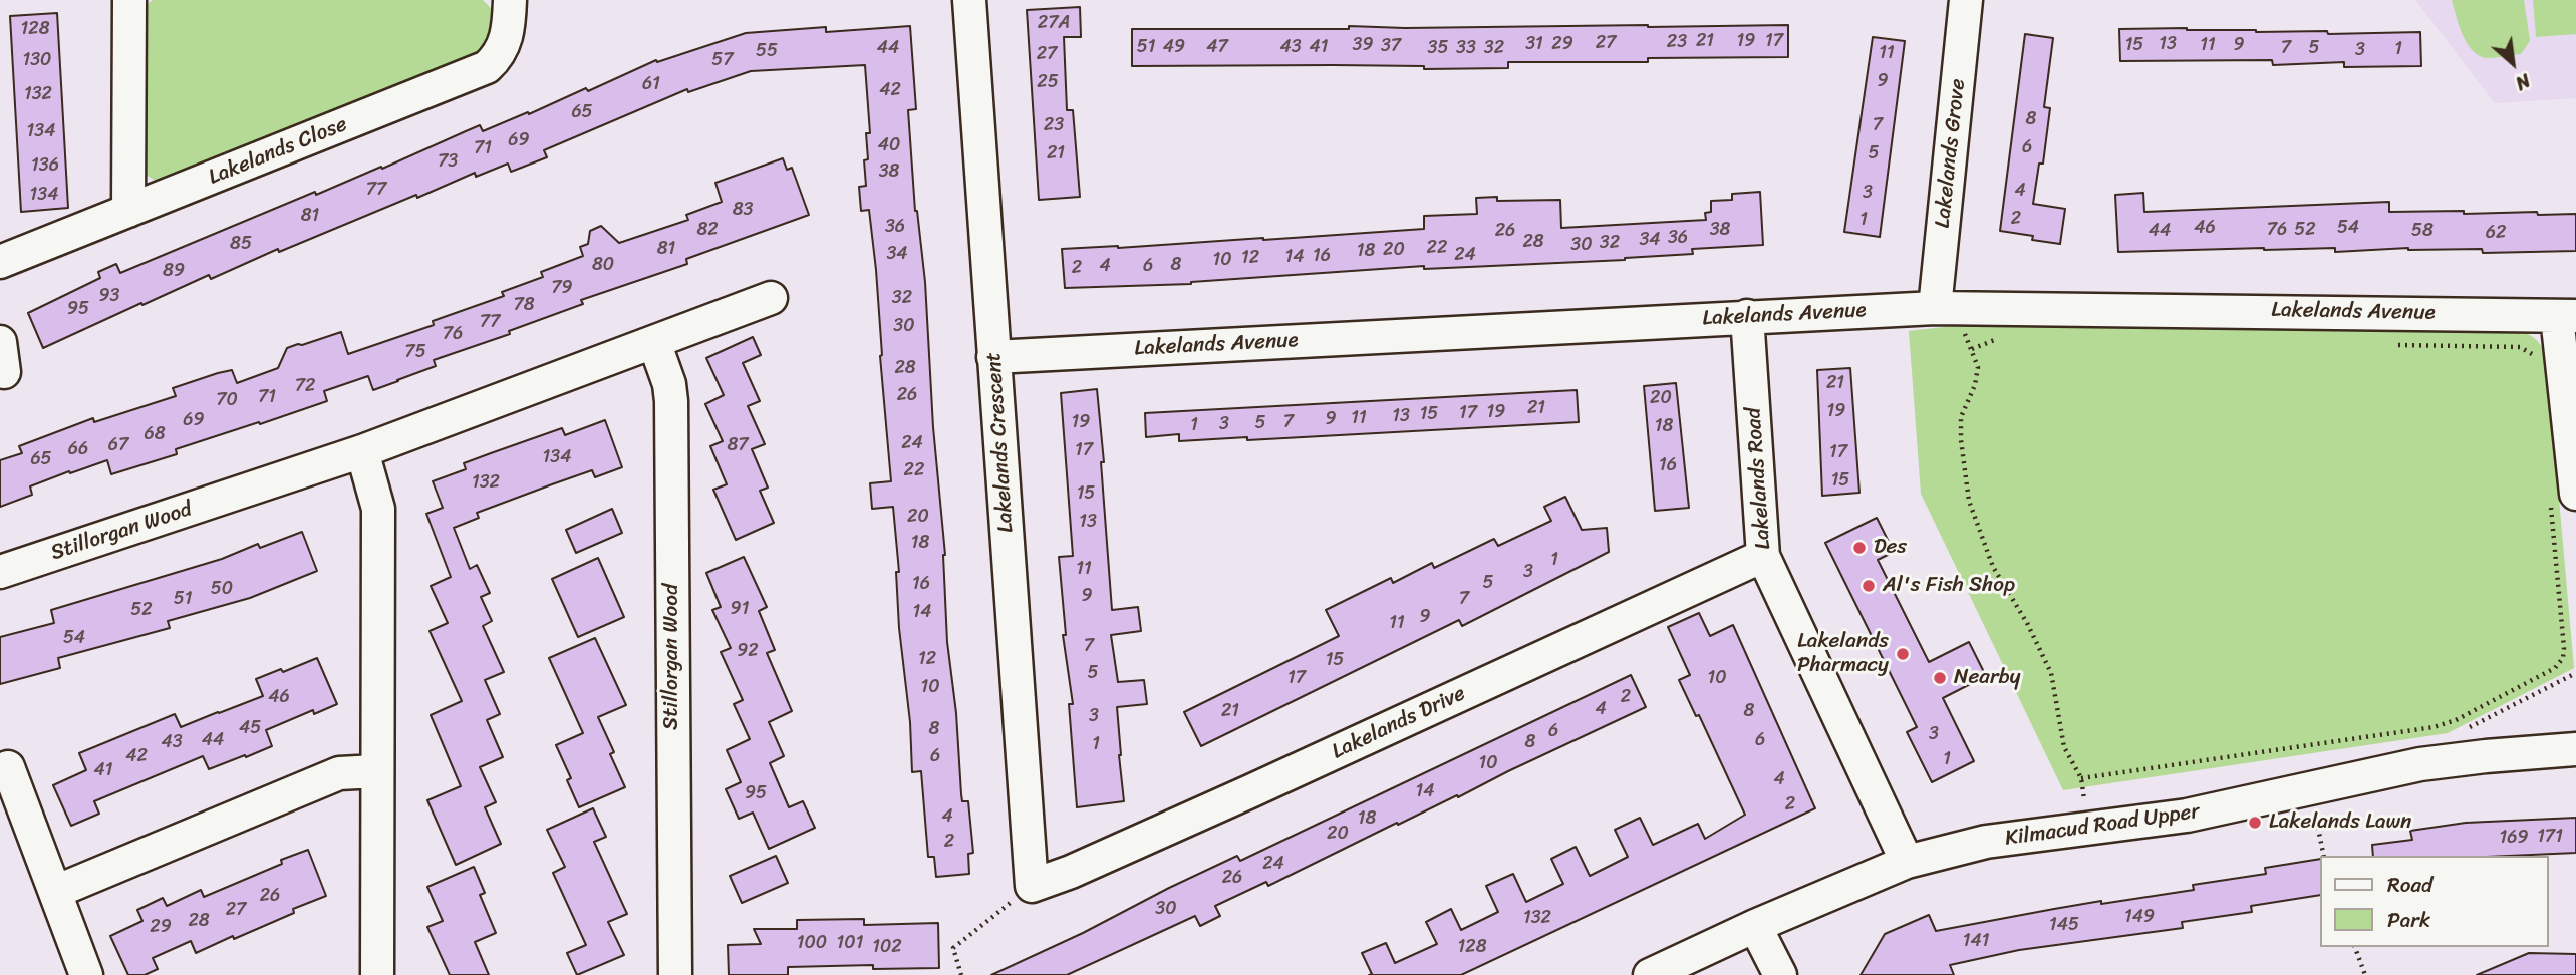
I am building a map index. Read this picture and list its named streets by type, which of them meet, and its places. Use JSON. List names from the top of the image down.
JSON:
{
  "streets": {
    "street": [
      "Lakelands Close",
      "Lakelands Grove",
      "Lakelands Avenue",
      "Lakelands Crescent",
      "Lakelands Road",
      "Stillorgan Wood",
      "Lakelands Drive",
      "Kilmacud Road Upper"
    ]
  },
  "crossings": [
    ["Lakelands Grove", "Lakelands Avenue"],
    ["Lakelands Avenue", "Lakelands Crescent"],
    ["Lakelands Avenue", "Lakelands Road"],
    ["Lakelands Crescent", "Lakelands Drive"],
    ["Lakelands Road", "Lakelands Drive"],
    ["Lakelands Road", "Kilmacud Road Upper"]
  ],
  "places": [
    "Des",
    "Al's Fish Shop",
    "Lakelands Pharmacy",
    "Nearby",
    "Lakelands Lawn"
  ],
  "house_numbers": [
    "27A",
    "128",
    "21",
    "19",
    "17",
    "23",
    "27",
    "31",
    "29",
    "13",
    "39",
    "15",
    "11",
    "9",
    "37",
    "51",
    "49",
    "47",
    "43",
    "41",
    "44",
    "35",
    "33",
    "32",
    "7",
    "5",
    "1",
    "3",
    "55",
    "11",
    "27",
    "130",
    "57",
    "9",
    "25",
    "61",
    "42",
    "132",
    "65",
    "8",
    "23",
    "7",
    "134",
    "69",
    "40",
    "6",
    "71",
    "21",
    "5",
    "73",
    "136",
    "38",
    "77",
    "4",
    "3",
    "134",
    "83",
    "81",
    "2",
    "1",
    "36",
    "46",
    "54",
    "82",
    "38",
    "76",
    "52",
    "26",
    "44",
    "58",
    "62",
    "36",
    "34",
    "28",
    "32",
    "85",
    "30",
    "22",
    "81",
    "20",
    "18",
    "34",
    "24",
    "16",
    "14",
    "12",
    "10",
    "80",
    "8",
    "4",
    "6",
    "2",
    "89",
    "79",
    "93",
    "32",
    "78",
    "95",
    "77",
    "30",
    "76",
    "75",
    "28",
    "21",
    "72",
    "26",
    "71",
    "20",
    "70",
    "21",
    "19",
    "19",
    "17",
    "15",
    "13",
    "11",
    "9",
    "69",
    "19",
    "7",
    "5",
    "3",
    "1",
    "18",
    "68",
    "24",
    "67",
    "87",
    "66",
    "17",
    "17",
    "134",
    "65",
    "16",
    "22",
    "15",
    "132",
    "15",
    "20",
    "13",
    "18",
    "1",
    "11",
    "3",
    "5",
    "16",
    "50",
    "9",
    "51",
    "7",
    "91",
    "52",
    "14",
    "9",
    "11",
    "54",
    "7",
    "92",
    "12",
    "15",
    "5",
    "17",
    "10",
    "10",
    "46",
    "2",
    "4",
    "21",
    "8",
    "3",
    "45",
    "8",
    "6",
    "3",
    "44",
    "6",
    "43",
    "8",
    "1",
    "42",
    "6",
    "1",
    "10",
    "41",
    "4",
    "14",
    "95",
    "2",
    "4",
    "18",
    "20",
    "171",
    "169",
    "2",
    "24",
    "26",
    "26",
    "30",
    "27",
    "149",
    "132",
    "28",
    "145",
    "29",
    "141",
    "100",
    "101",
    "102",
    "128"
  ],
  "legend": ["Road", "Park"],
  "north": "bottom right"
}
